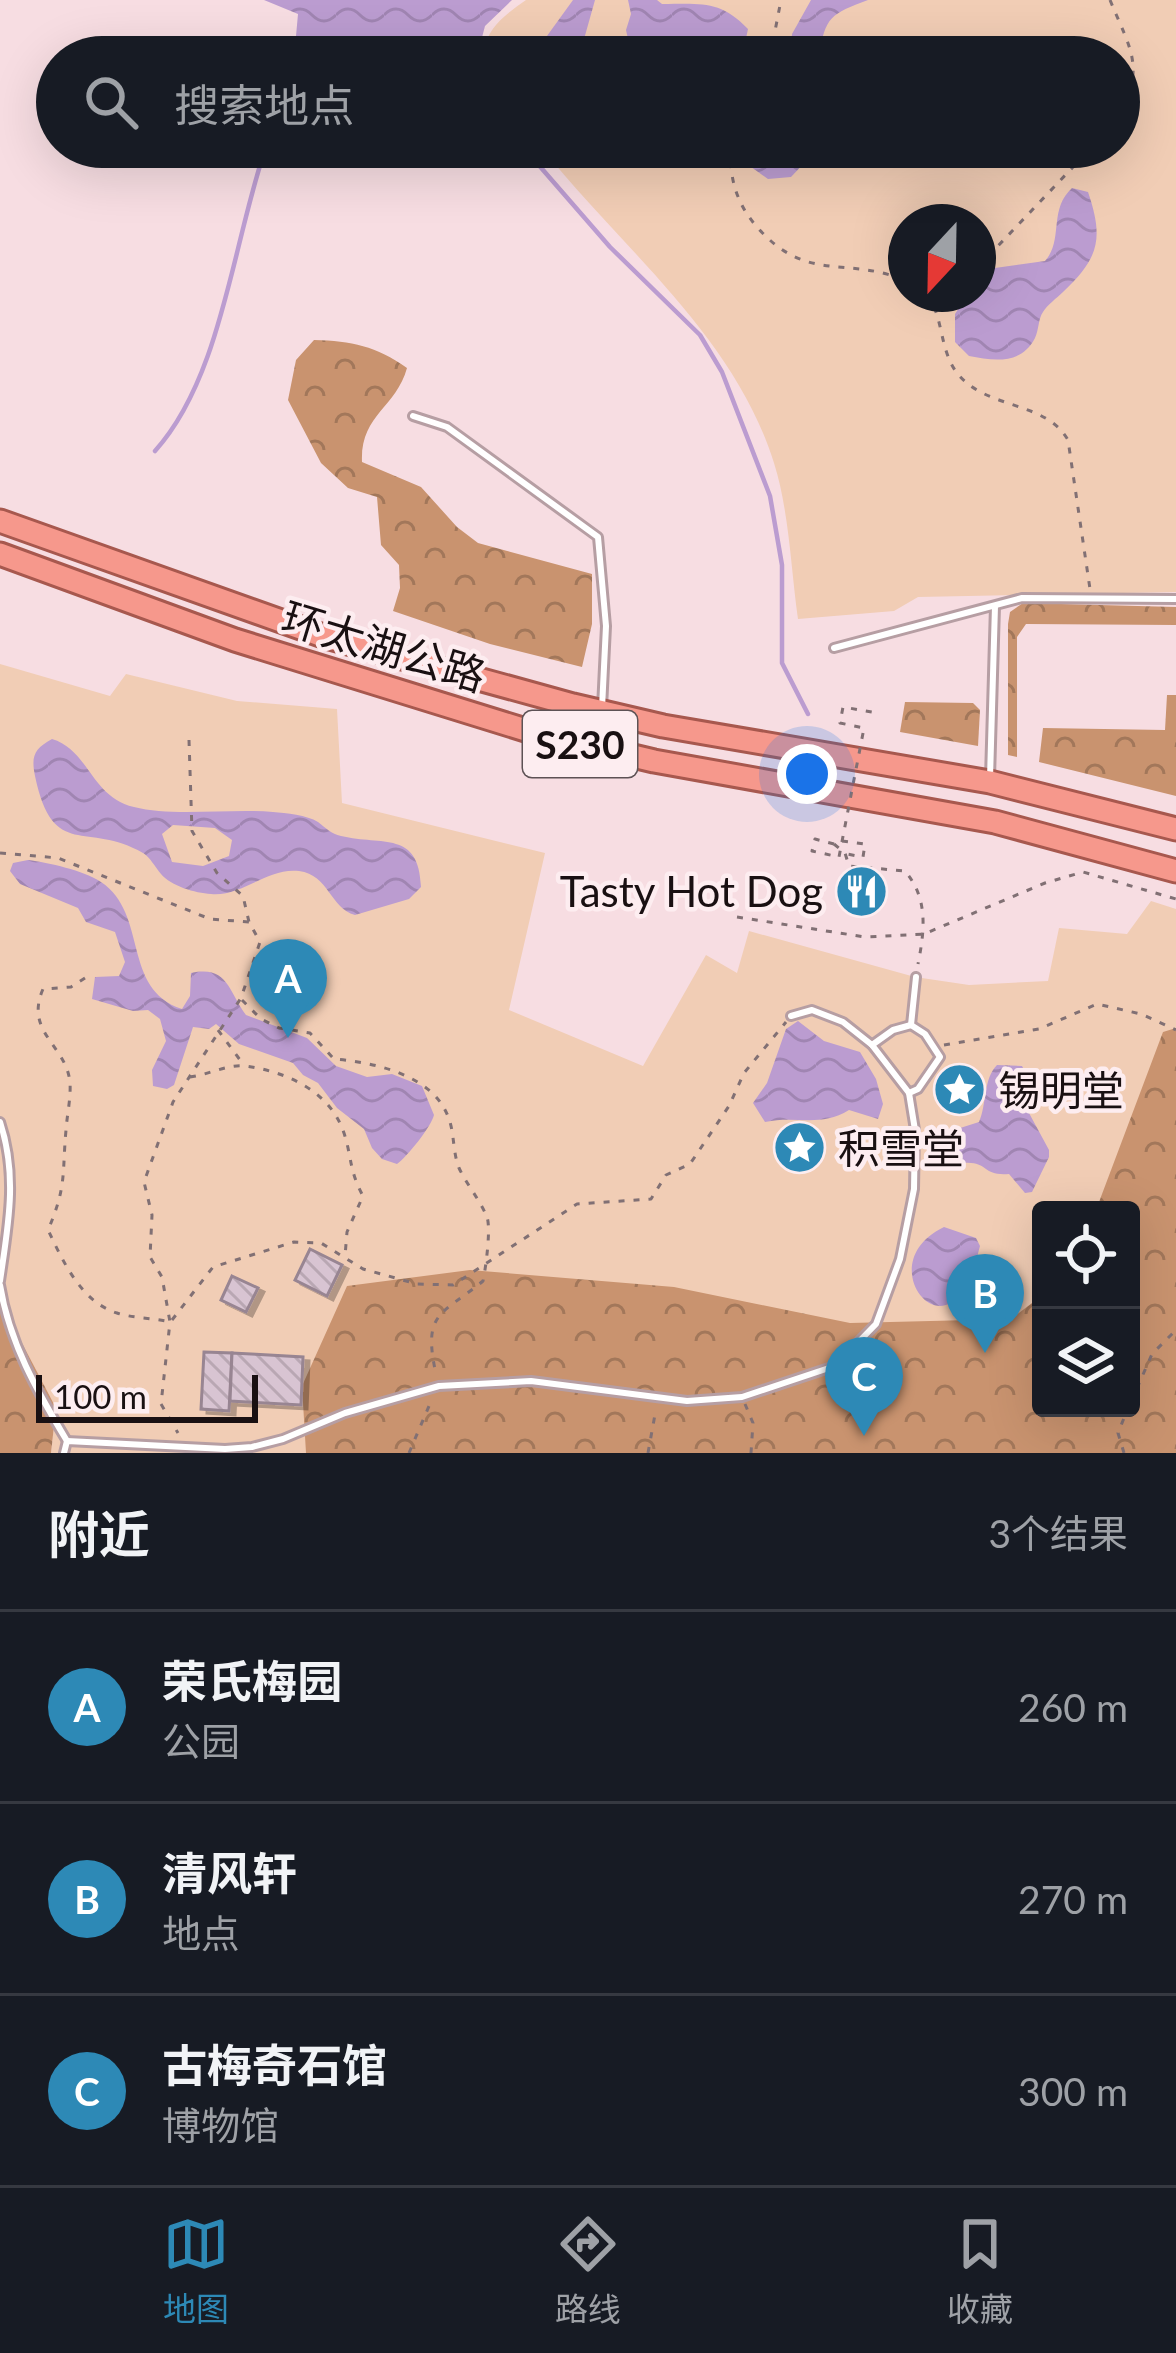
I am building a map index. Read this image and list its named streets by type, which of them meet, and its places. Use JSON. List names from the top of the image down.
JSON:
{
  "streets": {
    "highway": ["环太湖公路", "S230"]
  },
  "places": {
    "restaurant": ["Tasty Hot Dog"],
    "place": ["锡明堂", "积雪堂"]
  },
  "scale_bar": "100 m",
  "north": "bottom",
  "page": {
    "search": "搜索地点",
    "pins": ["A", "B", "C"],
    "scale": "100 m",
    "heading": ["附近", "3个结果"],
    "list": [
      {
        "mark": "A",
        "name": "荣氏梅园",
        "note": "公园",
        "value": "260 m"
      },
      {
        "mark": "B",
        "name": "清风轩",
        "note": "地点",
        "value": "270 m"
      },
      {
        "mark": "C",
        "name": "古梅奇石馆",
        "note": "博物馆",
        "value": "300 m"
      }
    ],
    "nav": ["地图", "路线", "收藏"]
  }
}
